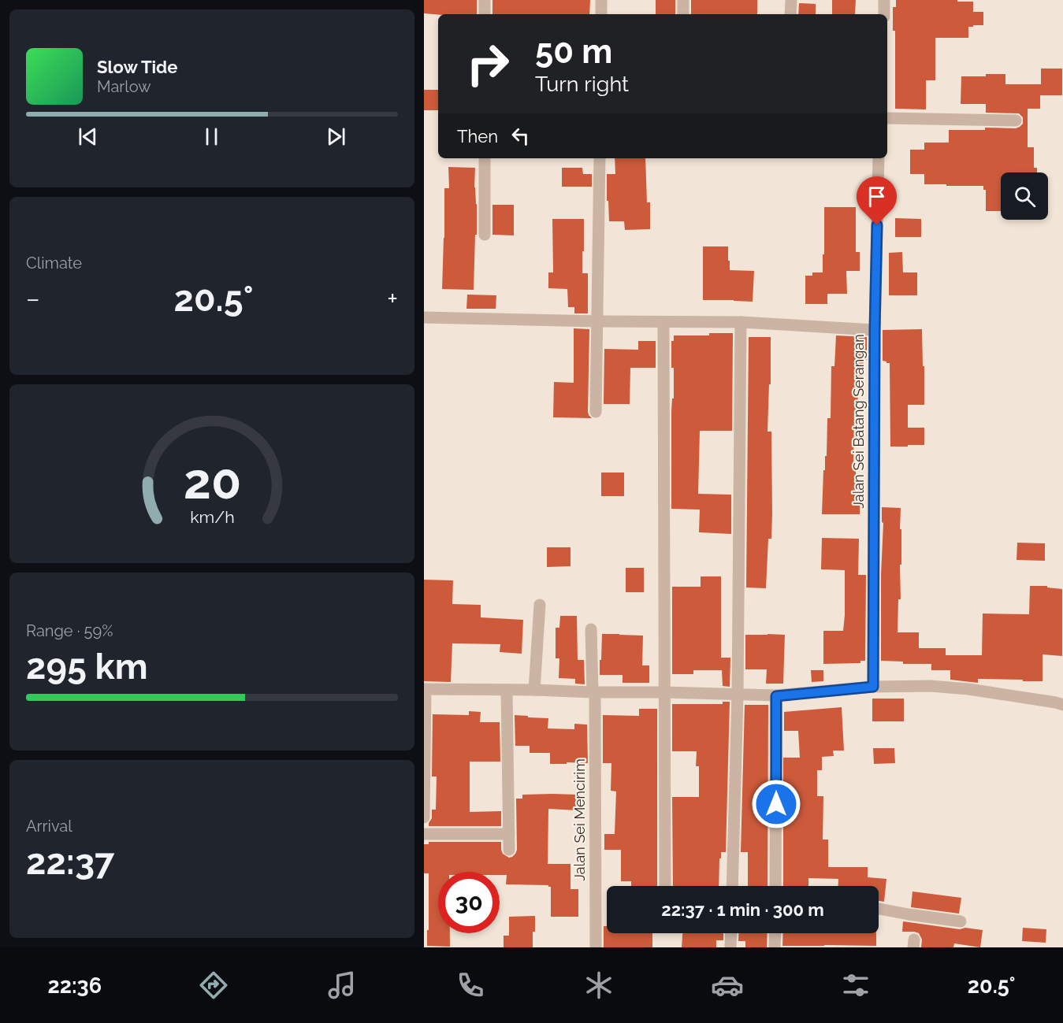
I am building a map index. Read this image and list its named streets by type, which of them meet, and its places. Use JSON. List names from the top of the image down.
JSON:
{
  "streets": {
    "street": ["Jalan Sei Batang Serangan", "Jalan Sei Mencirim"]
  },
  "page": {
    "turn": ["50 m", "Turn right"],
    "song": ["Slow Tide", "Marlow"],
    "then": "Then",
    "tile": [
      "Climate",
      ["Range · 59%", "295 km"],
      ["Arrival", "22:37"]
    ],
    "heat": ["−", "20.5°", "+"],
    "limit": "30",
    "trip": "22:37 · 1 min · 300 m",
    "tabs": ["22:36", "20.5°"],
    "gauge": ["20", "km/h"]
  }
}
